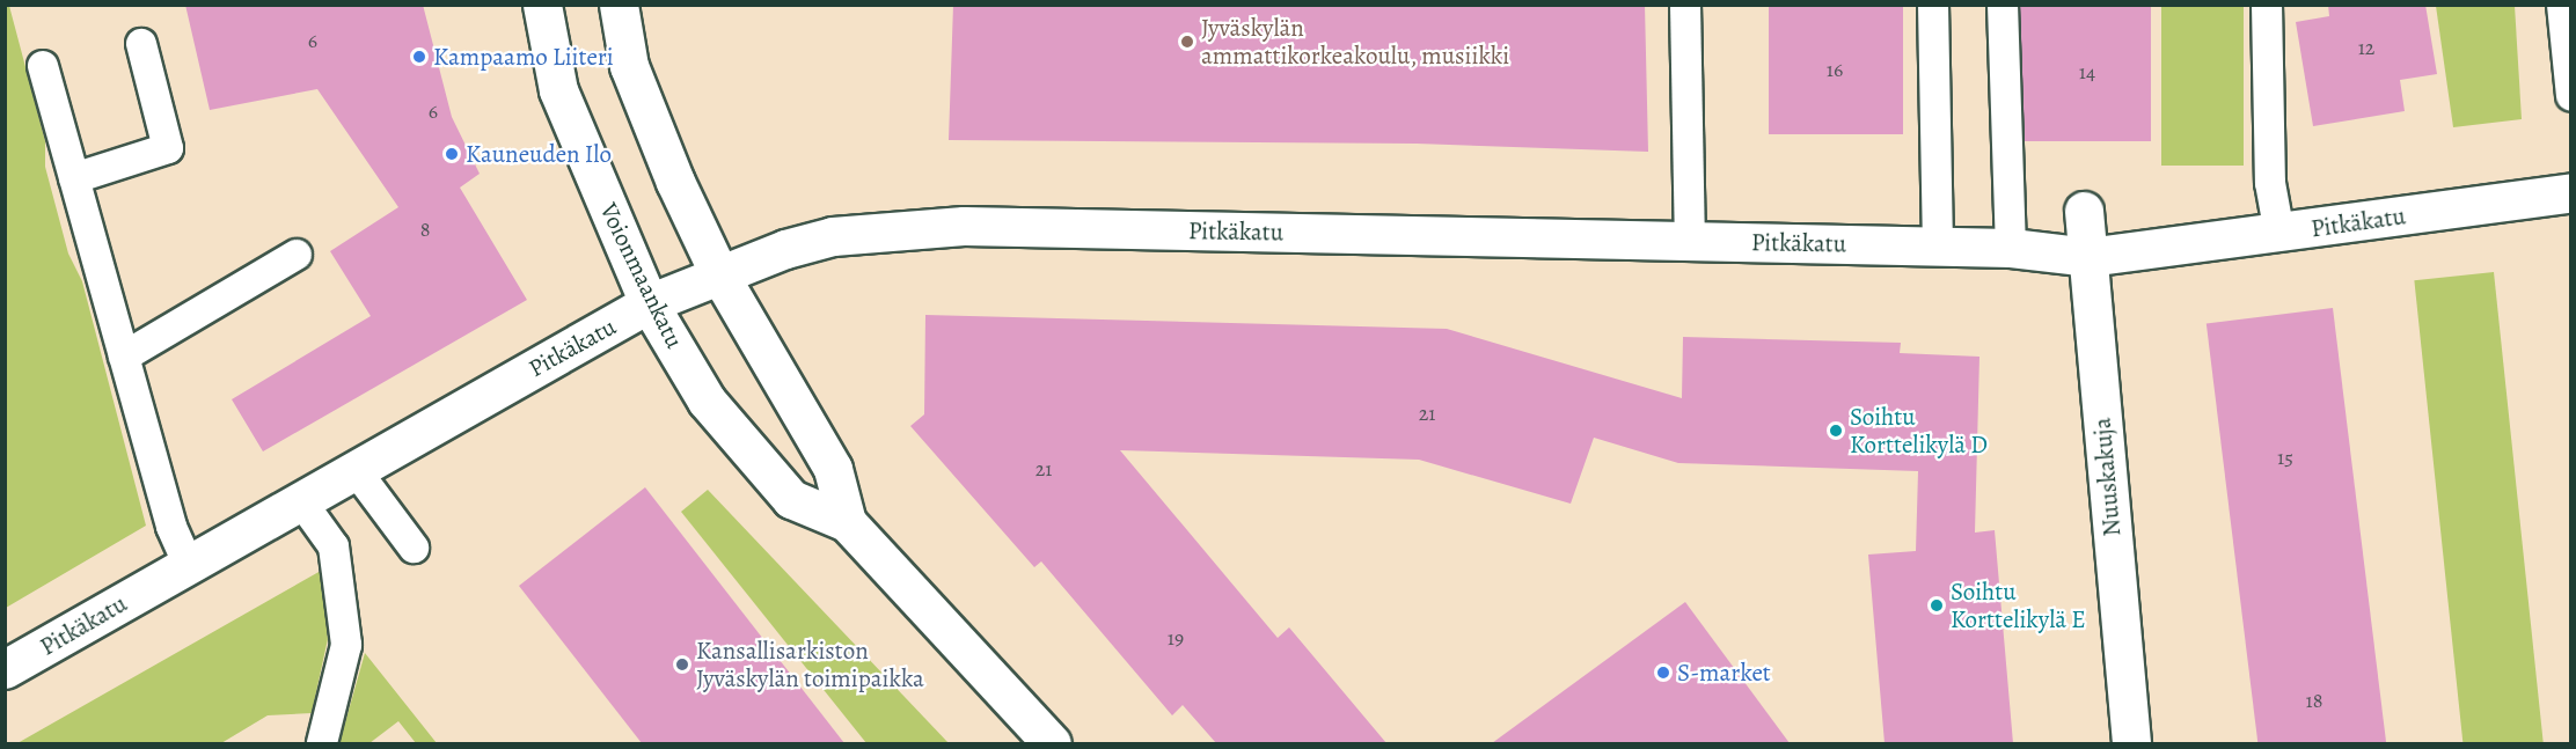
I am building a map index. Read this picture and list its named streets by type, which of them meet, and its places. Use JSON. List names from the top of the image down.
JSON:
{
  "streets": {
    "street": ["Pitkäkatu", "Voionmaankatu", "Nuuskakuja"]
  },
  "crossings": [
    ["Pitkäkatu", "Voionmaankatu"],
    ["Pitkäkatu", "Nuuskakuja"]
  ],
  "places": [
    "Jyväskylän ammattikorkeakoulu, musiikki",
    "Kampaamo Liiteri",
    "Kauneuden Ilo",
    "Soihtu Korttelikylä D",
    "Soihtu Korttelikylä E",
    "Kansallisarkiston Jyväskylän toimipaikka",
    "S-market"
  ],
  "house_numbers": [
    "6",
    "12",
    "16",
    "14",
    "6",
    "8",
    "21",
    "15",
    "21",
    "19",
    "18"
  ]
}
